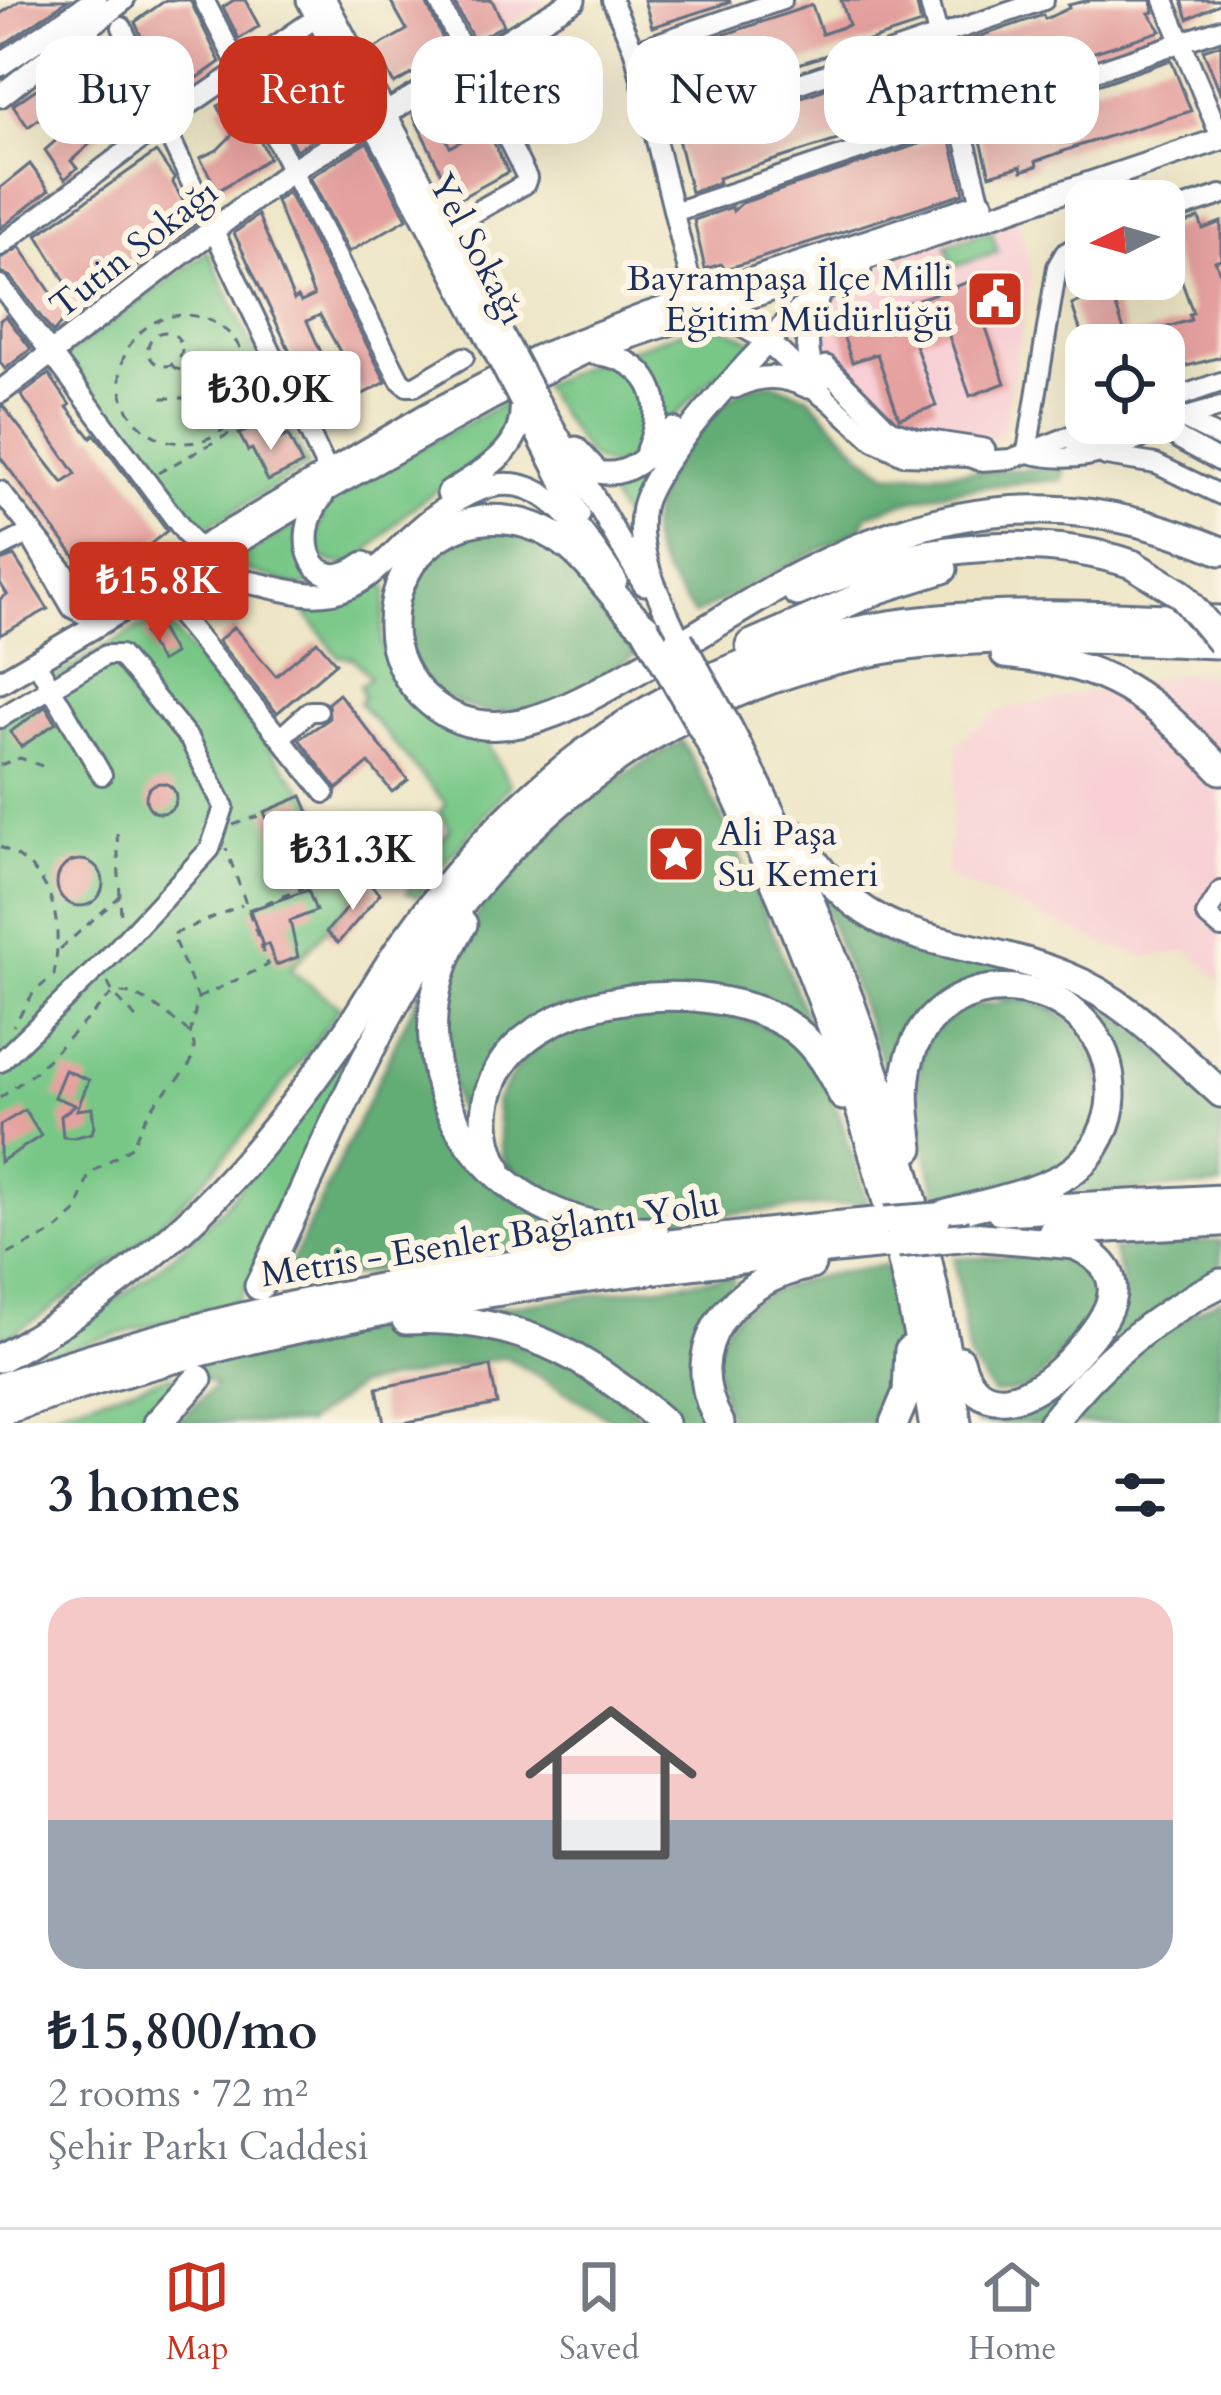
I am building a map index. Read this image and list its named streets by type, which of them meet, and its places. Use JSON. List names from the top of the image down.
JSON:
{
  "streets": {
    "highway": ["Metris - Esenler Bağlantı Yolu"],
    "main road": ["Tutin Sokağı", "Yel Sokağı"]
  },
  "places": {
    "public building": ["Bayrampaşa İlçe Milli Eğitim Müdürlüğü"],
    "place": ["Ali Paşa Su Kemeri"]
  },
  "north": "left",
  "page": {
    "chip": [
      "Buy",
      "Rent",
      "Filters",
      "New",
      "Apartment"
    ],
    "price": ["₺30.9K", "₺15.8K", "₺31.3K"],
    "heading": "3 homes",
    "list": [
      {
        "name": "₺15,800/mo",
        "note": "2 rooms · 72 m² · Şehir Parkı Caddesi"
      }
    ],
    "tabs": ["Map", "Saved", "Home"]
  }
}
